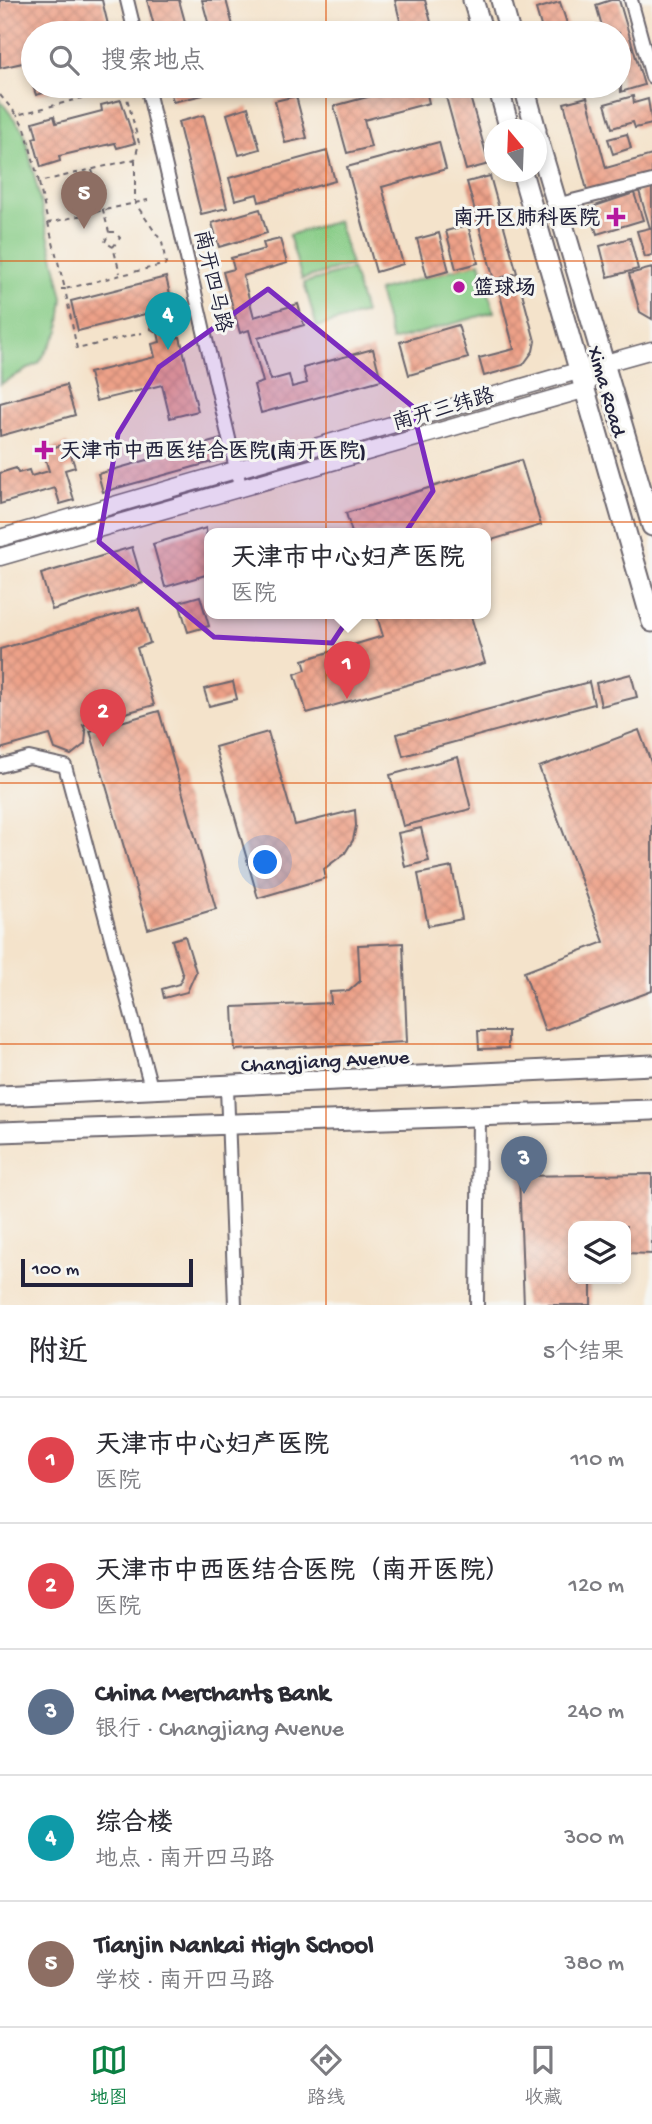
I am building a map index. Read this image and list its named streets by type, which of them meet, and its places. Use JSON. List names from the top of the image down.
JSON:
{
  "streets": {
    "main road": ["Xima Road", "Changjiang Avenue"],
    "street": ["南开四马路", "南开三纬路"]
  },
  "crossings": [
    ["南开四马路", "南开三纬路"],
    ["Xima Road", "南开三纬路"]
  ],
  "places": {
    "health": ["南开区肺科医院", "天津市中西医结合医院(南开医院)"],
    "other": ["篮球场"]
  },
  "scale_bar": "100 m",
  "north": "top",
  "page": {
    "search": "搜索地点",
    "pins": [
      "5",
      "4",
      "1",
      "2",
      "3"
    ],
    "popup": ["天津市中心妇产医院", "医院"],
    "scale": "100 m",
    "heading": ["附近", "5个结果"],
    "list": [
      {
        "mark": "1",
        "name": "天津市中心妇产医院",
        "note": "医院",
        "value": "110 m"
      },
      {
        "mark": "2",
        "name": "天津市中西医结合医院（南开医院）",
        "note": "医院",
        "value": "120 m"
      },
      {
        "mark": "3",
        "name": "China Merchants Bank",
        "note": "银行 · Changjiang Avenue",
        "value": "240 m"
      },
      {
        "mark": "4",
        "name": "综合楼",
        "note": "地点 · 南开四马路",
        "value": "300 m"
      },
      {
        "mark": "5",
        "name": "Tianjin Nankai High School",
        "note": "学校 · 南开四马路",
        "value": "380 m"
      }
    ],
    "nav": ["地图", "路线", "收藏"]
  }
}
